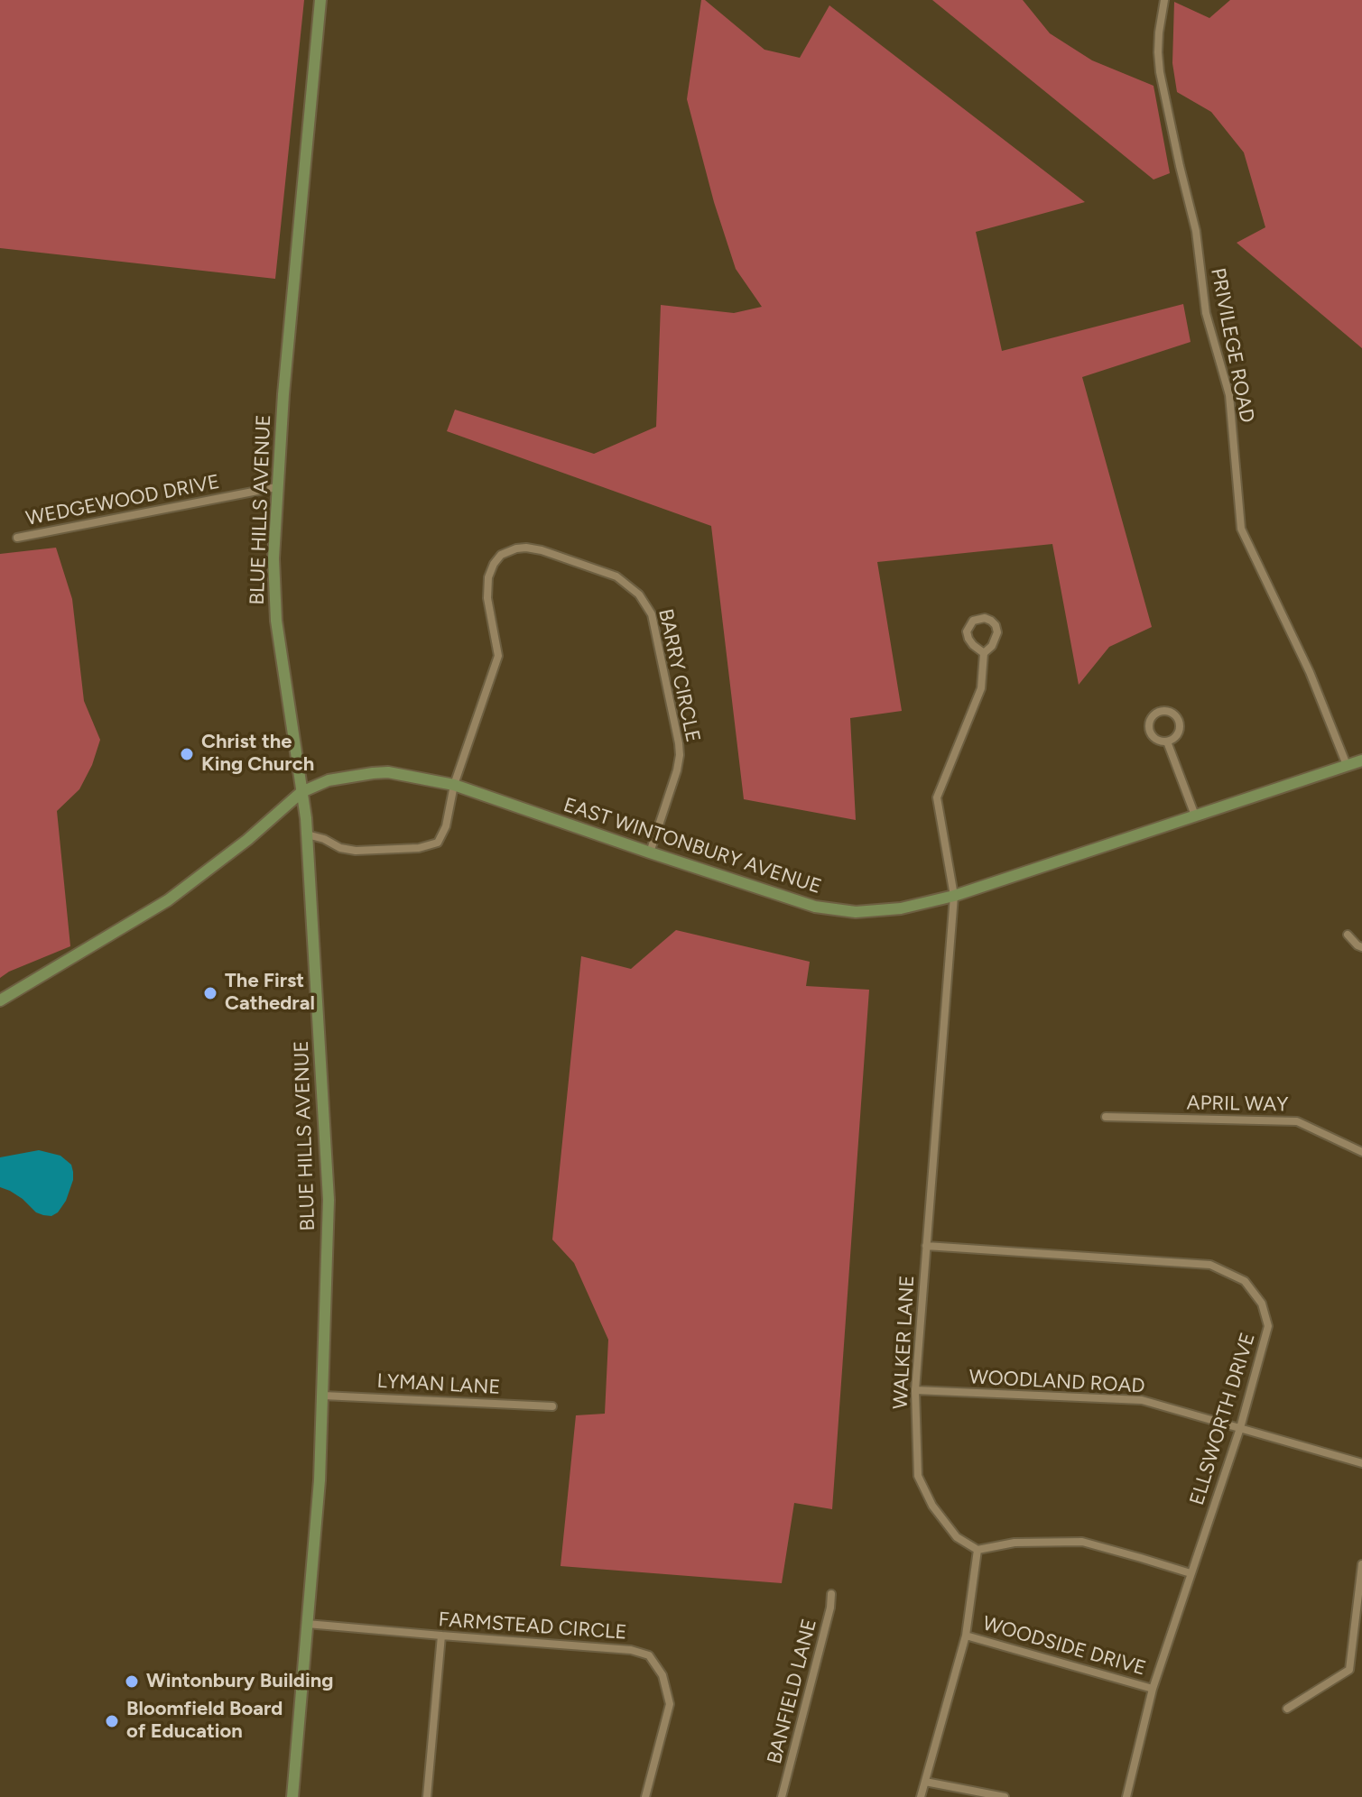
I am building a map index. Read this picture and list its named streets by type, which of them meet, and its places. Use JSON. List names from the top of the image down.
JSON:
{
  "streets": {
    "main road": ["BLUE HILLS AVENUE", "EAST WINTONBURY AVENUE"],
    "street": [
      "PRIVILEGE ROAD",
      "WEDGEWOOD DRIVE",
      "BARRY CIRCLE",
      "APRIL WAY",
      "WALKER LANE",
      "WOODLAND ROAD",
      "LYMAN LANE",
      "ELLSWORTH DRIVE",
      "FARMSTEAD CIRCLE",
      "WOODSIDE DRIVE",
      "BANFIELD LANE"
    ]
  },
  "crossings": [
    ["PRIVILEGE ROAD", "EAST WINTONBURY AVENUE"],
    ["WEDGEWOOD DRIVE", "BLUE HILLS AVENUE"],
    ["BLUE HILLS AVENUE", "EAST WINTONBURY AVENUE"],
    ["BLUE HILLS AVENUE", "LYMAN LANE"],
    ["BLUE HILLS AVENUE", "FARMSTEAD CIRCLE"],
    ["BARRY CIRCLE", "EAST WINTONBURY AVENUE"],
    ["EAST WINTONBURY AVENUE", "WALKER LANE"],
    ["WALKER LANE", "WOODLAND ROAD"],
    ["WALKER LANE", "ELLSWORTH DRIVE"],
    ["WOODLAND ROAD", "ELLSWORTH DRIVE"],
    ["ELLSWORTH DRIVE", "WOODSIDE DRIVE"]
  ],
  "places": [
    "Christ the King Church",
    "The First Cathedral",
    "Wintonbury Building",
    "Bloomfield Board of Education"
  ]
}
